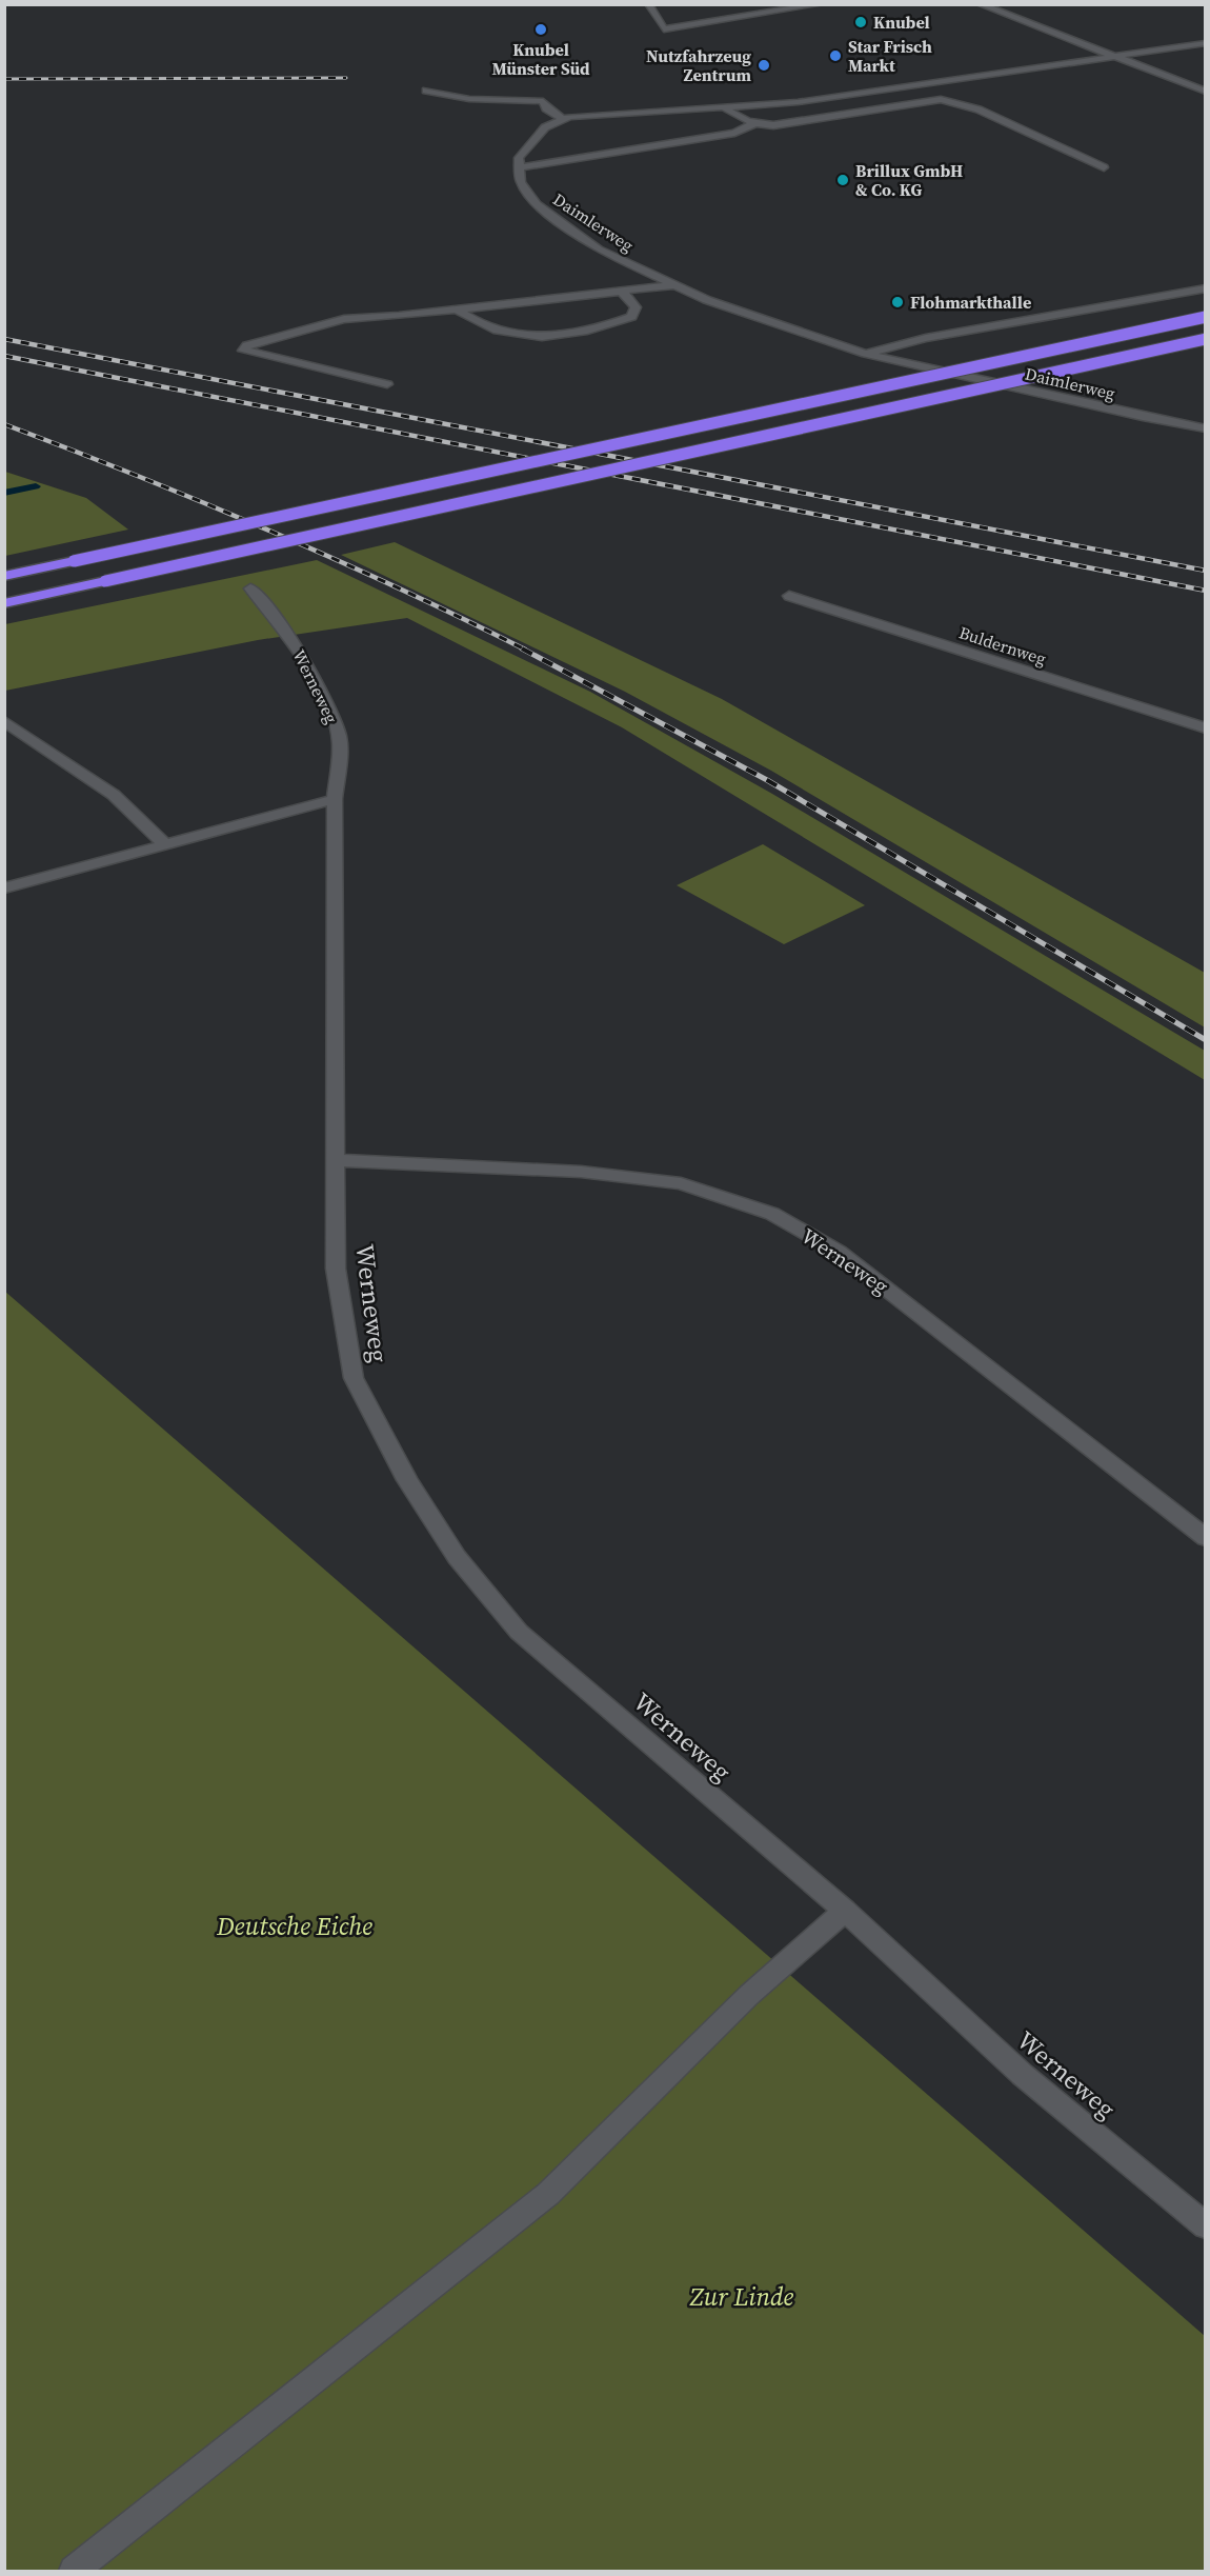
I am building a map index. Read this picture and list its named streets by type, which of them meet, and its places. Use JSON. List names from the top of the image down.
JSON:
{
  "streets": {
    "street": ["Daimlerweg", "Buldernweg", "Werneweg"]
  },
  "parks": ["Deutsche Eiche", "Zur Linde"],
  "places": [
    "Knubel",
    "Knubel Münster Süd",
    "Star Frisch Markt",
    "Nutzfahrzeug Zentrum",
    "Brillux GmbH & Co. KG",
    "Flohmarkthalle"
  ]
}
